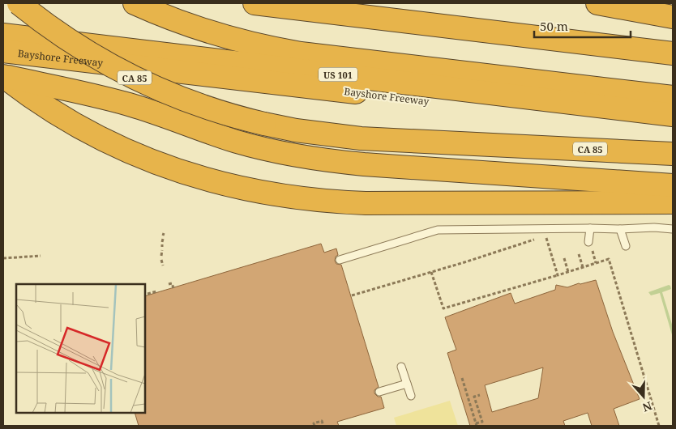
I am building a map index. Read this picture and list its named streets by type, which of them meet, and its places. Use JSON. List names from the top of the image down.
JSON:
{
  "streets": {
    "highway": ["Bayshore Freeway", "US 101", "CA 85"]
  },
  "scale_bar": "50 m",
  "north": "bottom"
}
